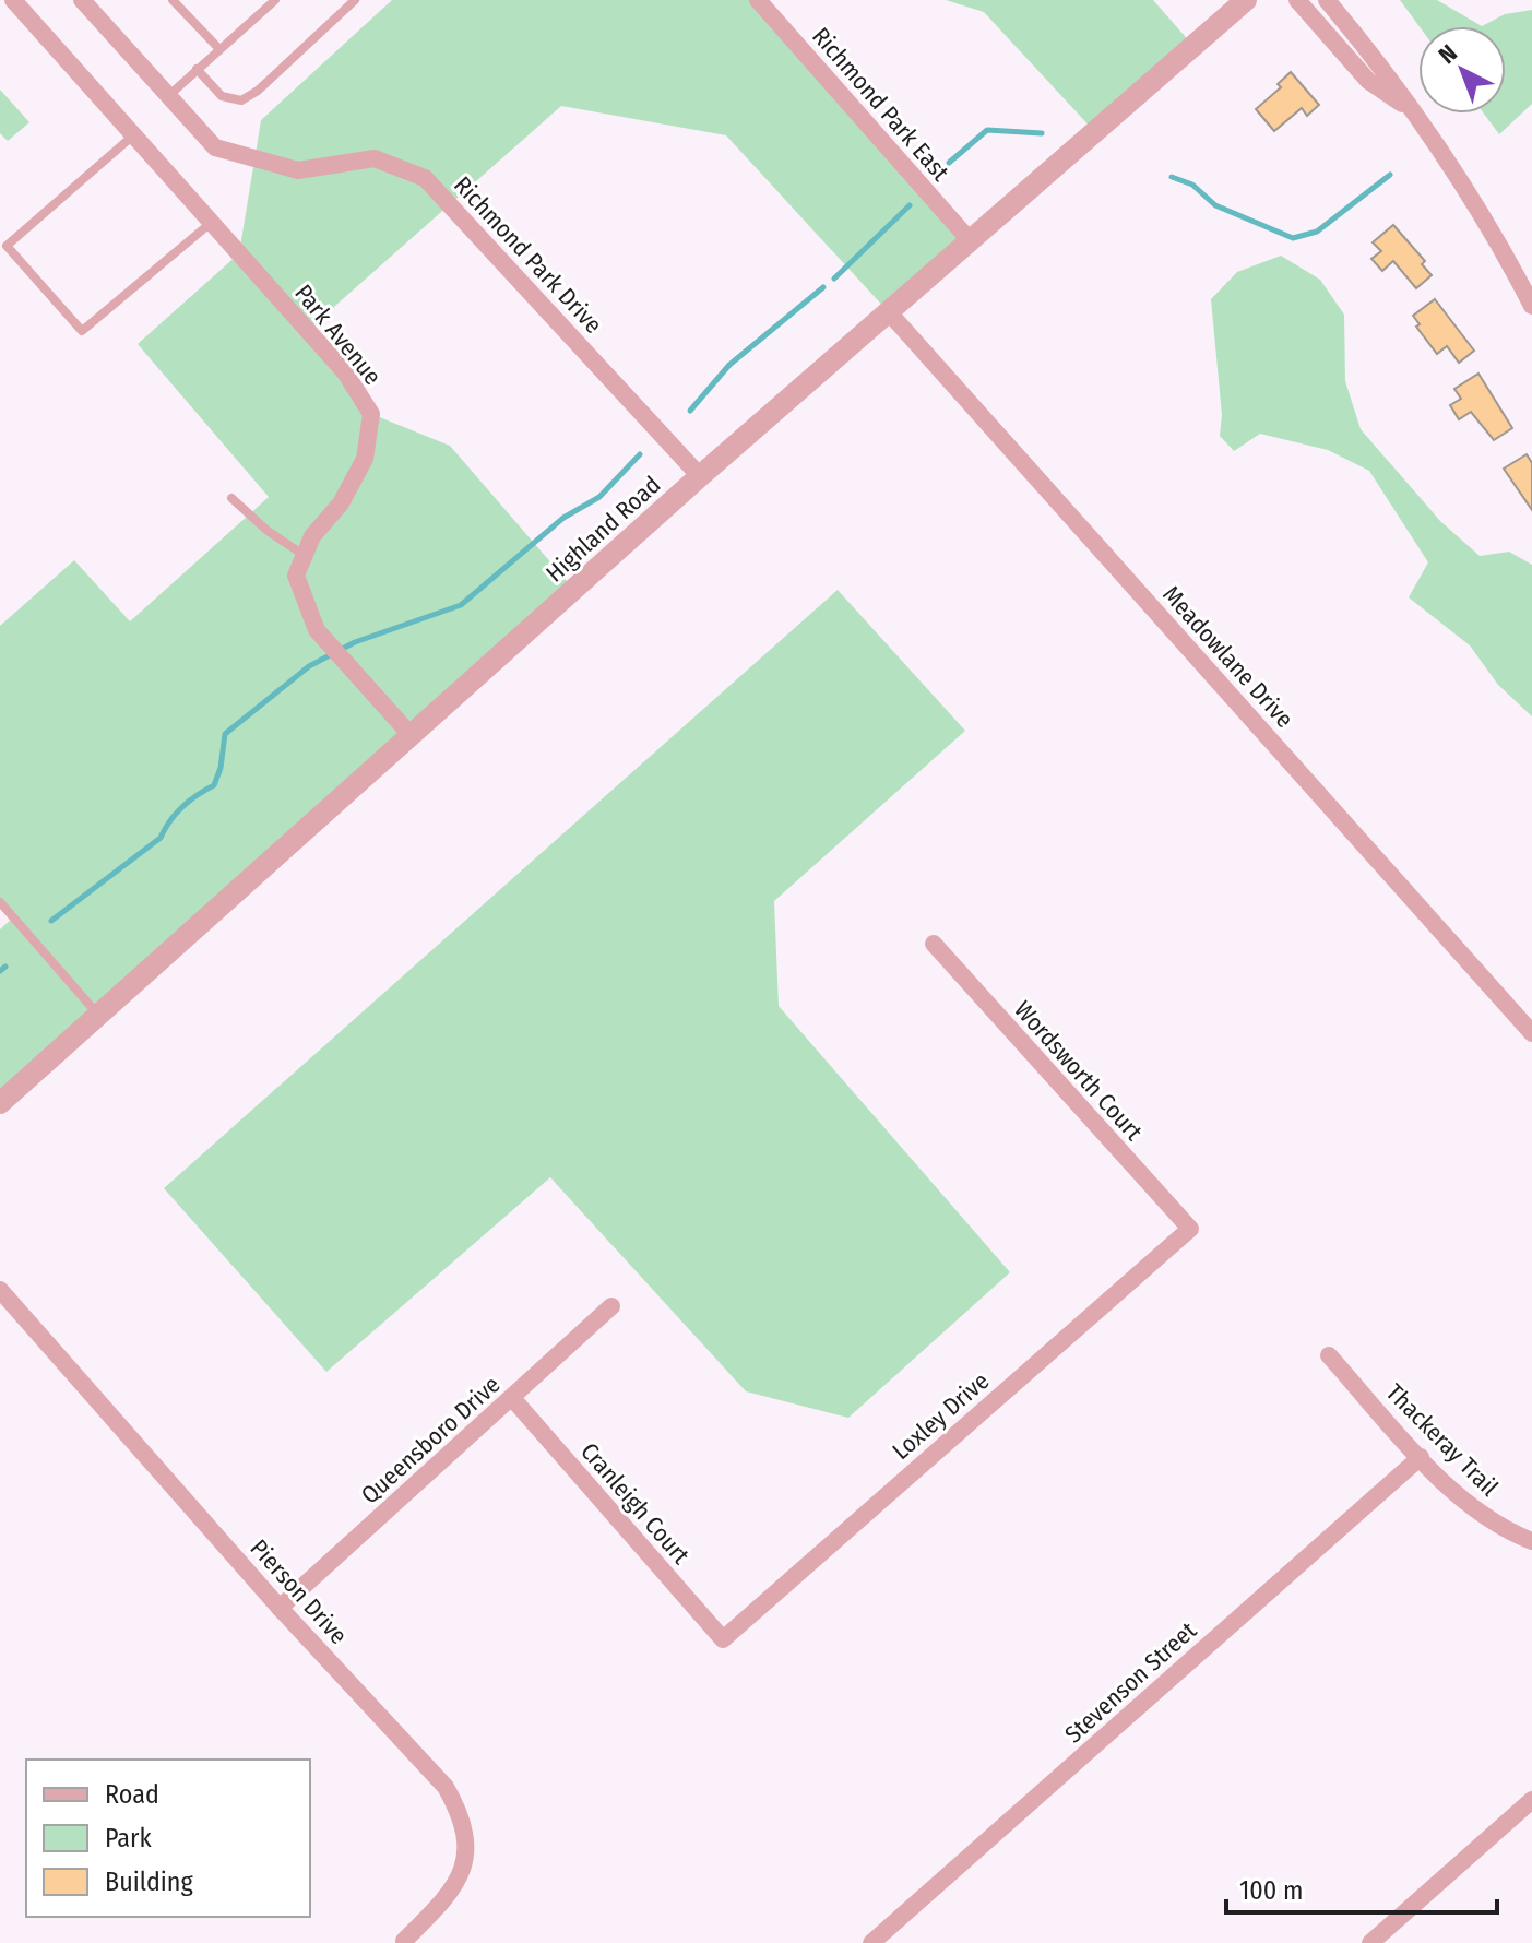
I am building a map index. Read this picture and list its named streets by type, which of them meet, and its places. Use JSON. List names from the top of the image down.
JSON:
{
  "streets": {
    "street": [
      "Richmond Park East",
      "Richmond Park Drive",
      "Park Avenue",
      "Highland Road",
      "Meadowlane Drive",
      "Wordsworth Court",
      "Loxley Drive",
      "Queensboro Drive",
      "Thackeray Trail",
      "Cranleigh Court",
      "Pierson Drive",
      "Stevenson Street"
    ]
  },
  "crossings": [
    ["Richmond Park East", "Highland Road"],
    ["Richmond Park Drive", "Highland Road"],
    ["Highland Road", "Meadowlane Drive"],
    ["Wordsworth Court", "Loxley Drive"],
    ["Loxley Drive", "Cranleigh Court"],
    ["Queensboro Drive", "Cranleigh Court"],
    ["Queensboro Drive", "Pierson Drive"],
    ["Thackeray Trail", "Stevenson Street"]
  ],
  "legend": ["Road", "Park", "Building"],
  "scale_bar": "100 m",
  "north": "top left"
}
